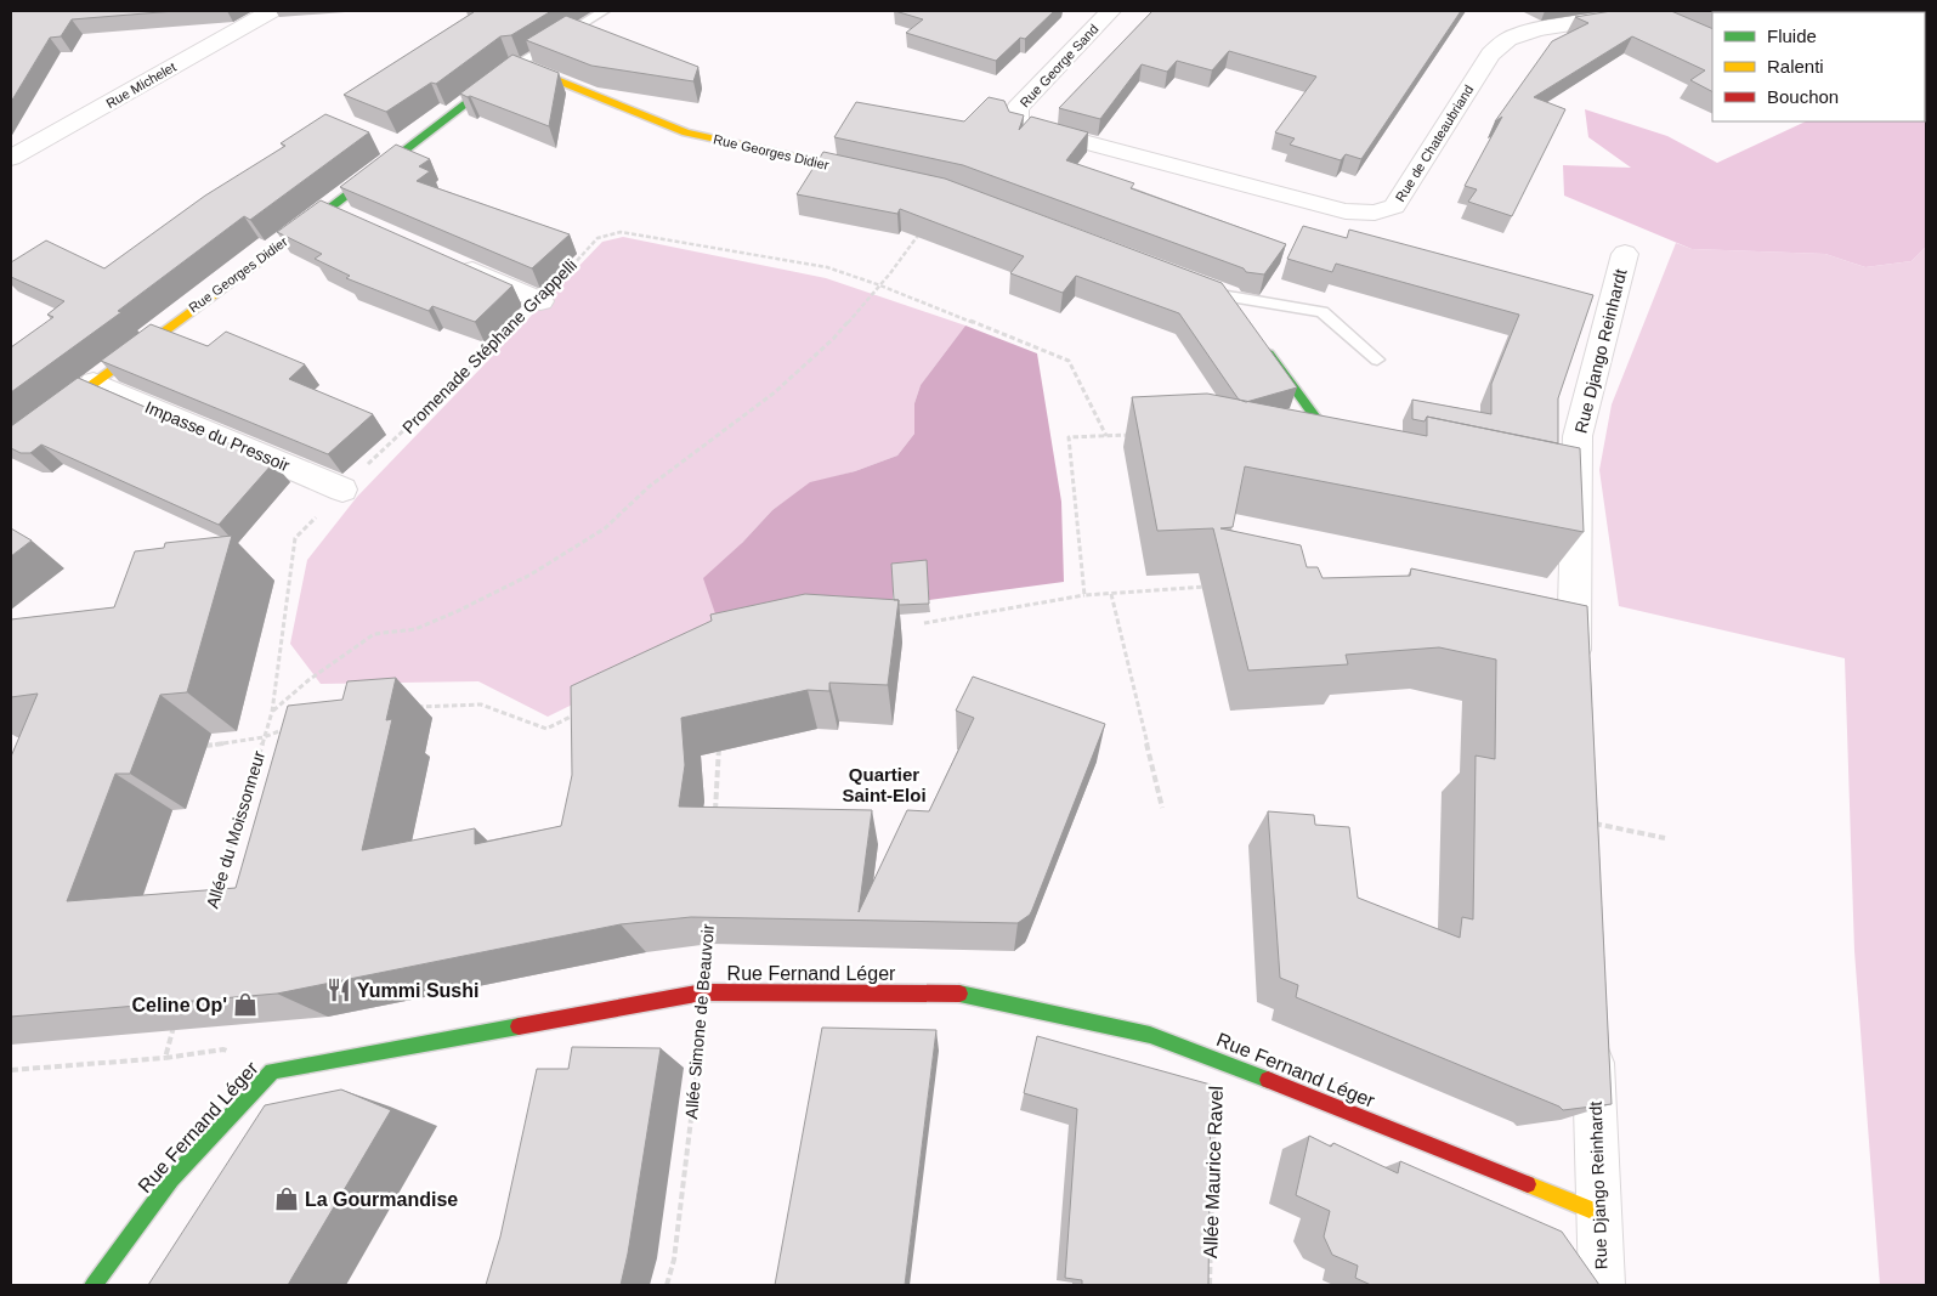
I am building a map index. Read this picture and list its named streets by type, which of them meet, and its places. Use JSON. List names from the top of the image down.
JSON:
{
  "streets": {
    "street": [
      "Rue George Sand",
      "Rue Michelet",
      "Rue de Chateaubriand",
      "Rue Georges Didier",
      "Rue Django Reinhardt",
      "Impasse du Pressoir",
      "Rue Fernand Léger"
    ],
    "path": [
      "Promenade Stéphane Grappelli",
      "Allée du Moissonneur",
      "Allée Simone de Beauvoir",
      "Allée Maurice Ravel"
    ]
  },
  "crossings": [
    ["Rue George Sand", "Rue de Chateaubriand"],
    ["Rue Georges Didier", "Impasse du Pressoir"],
    ["Promenade Stéphane Grappelli", "Impasse du Pressoir"],
    ["Promenade Stéphane Grappelli", "Allée du Moissonneur"],
    ["Rue Django Reinhardt", "Rue Fernand Léger"],
    ["Rue Fernand Léger", "Allée Simone de Beauvoir"],
    ["Rue Fernand Léger", "Allée Maurice Ravel"]
  ],
  "districts": ["Quartier Saint-Eloi"],
  "places": {
    "restaurant": ["Yummi Sushi"],
    "shop": ["Celine Op'", "La Gourmandise"]
  },
  "legend": ["Fluide", "Ralenti", "Bouchon"]
}
